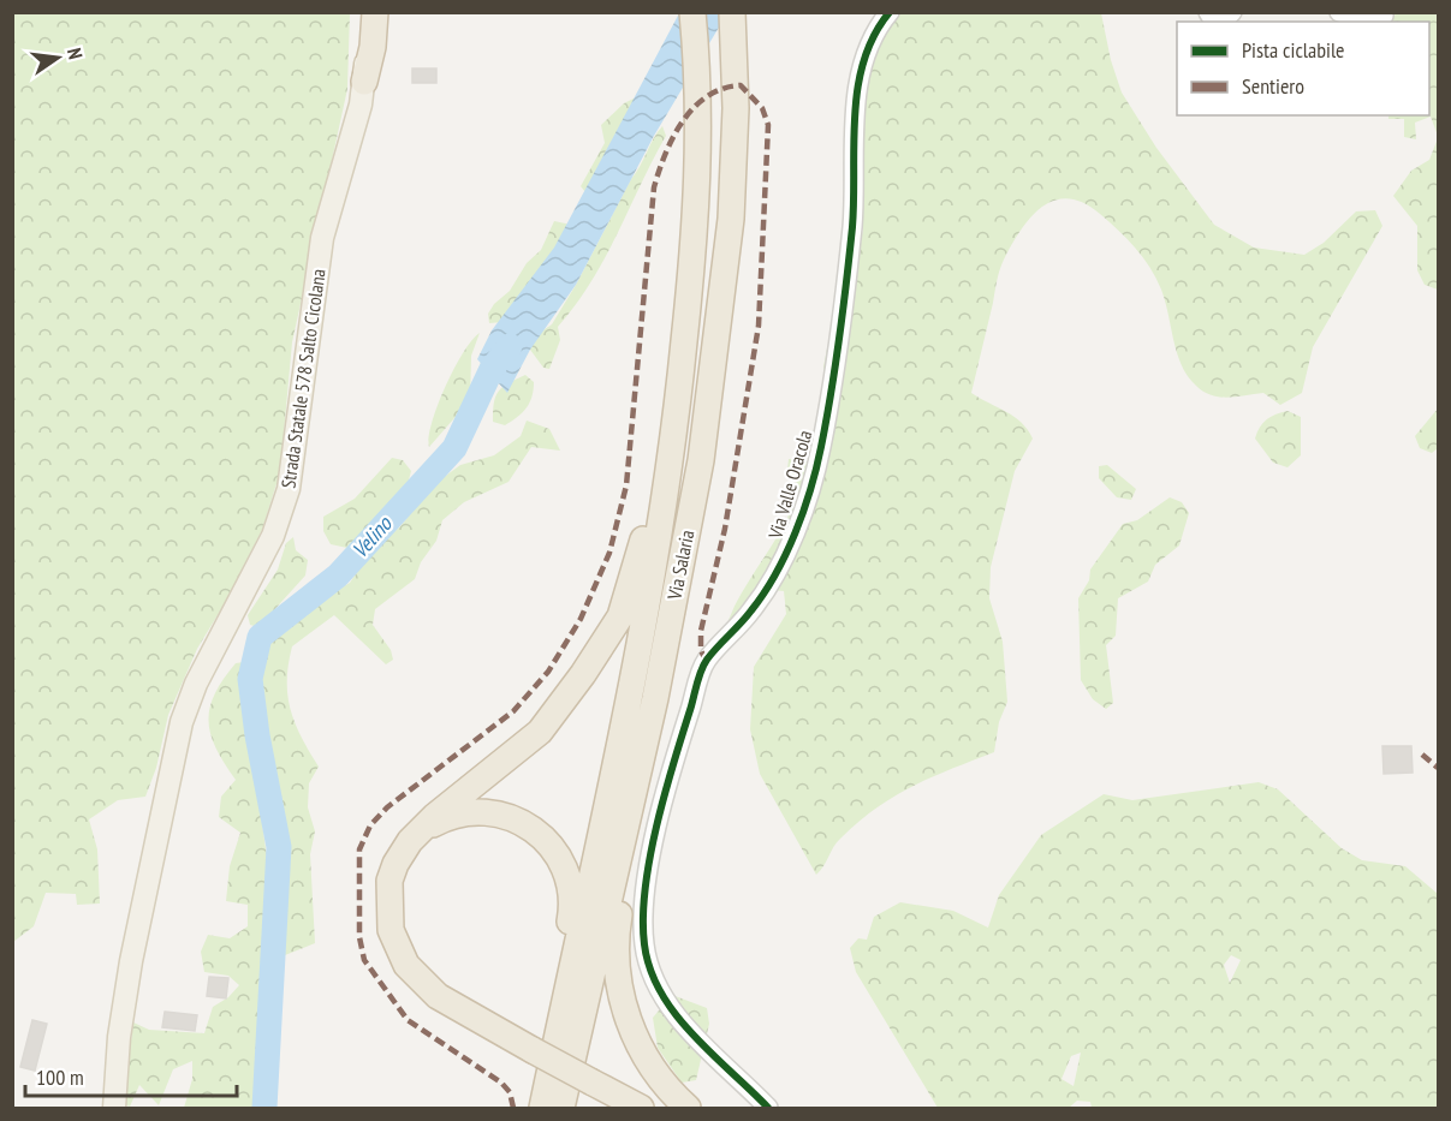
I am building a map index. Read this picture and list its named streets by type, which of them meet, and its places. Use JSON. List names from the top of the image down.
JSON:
{
  "streets": {
    "highway": ["Via Salaria"],
    "main road": ["Strada Statale 578 Salto Cicolana"],
    "street": ["Via Valle Oracola"]
  },
  "water": ["Velino"],
  "legend": ["Pista ciclabile", "Sentiero"],
  "scale_bar": "100 m",
  "north": "right"
}
